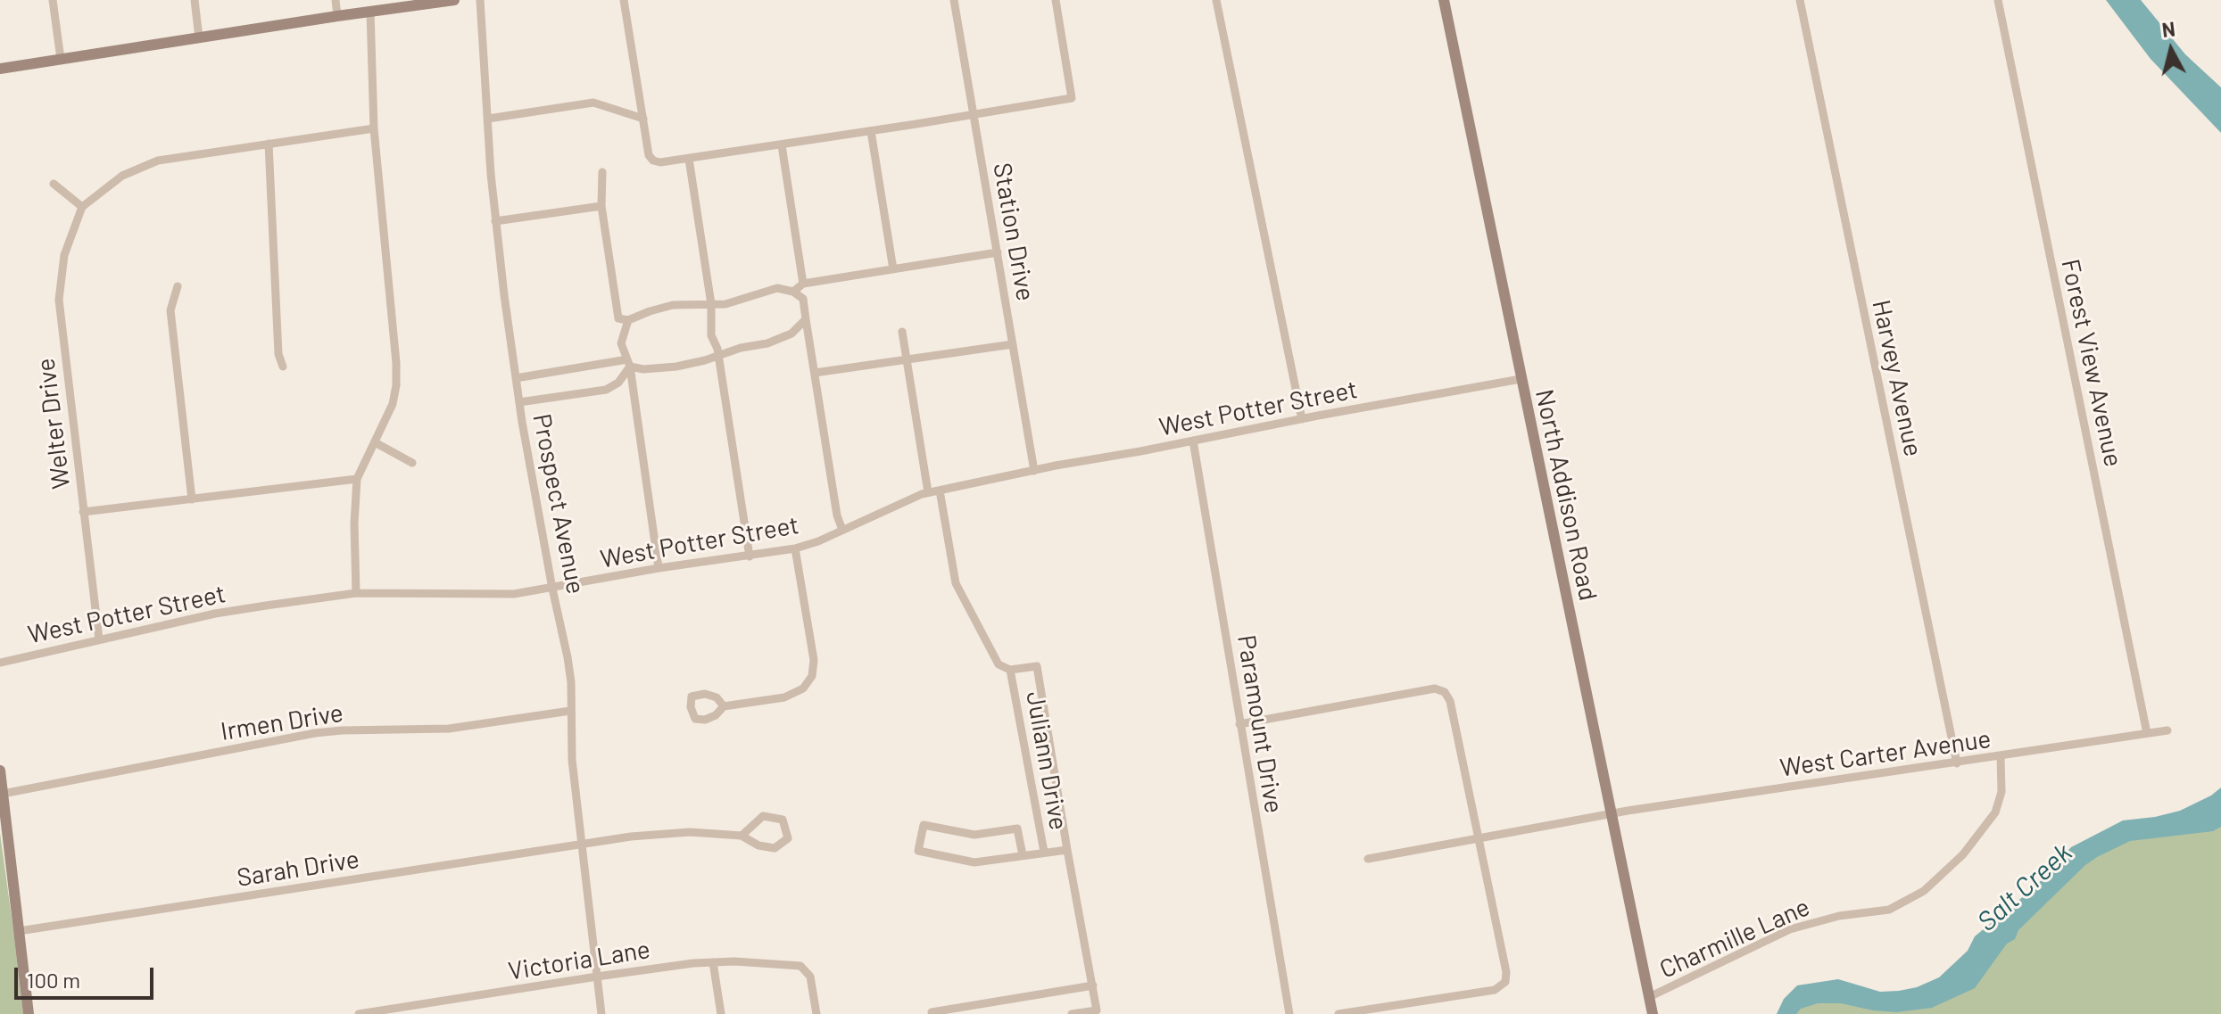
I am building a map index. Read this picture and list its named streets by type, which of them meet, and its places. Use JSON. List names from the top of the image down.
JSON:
{
  "streets": {
    "street": [
      "Station Drive",
      "Forest View Avenue",
      "Harvey Avenue",
      "West Potter Street",
      "Welter Drive",
      "North Addison Road",
      "Prospect Avenue",
      "Irmen Drive",
      "Paramount Drive",
      "West Carter Avenue",
      "Juliann Drive",
      "Sarah Drive",
      "Charmille Lane",
      "Victoria Lane"
    ]
  },
  "crossings": [
    ["Station Drive", "West Potter Street"],
    ["Forest View Avenue", "West Carter Avenue"],
    ["Harvey Avenue", "West Carter Avenue"],
    ["West Potter Street", "Welter Drive"],
    ["West Potter Street", "North Addison Road"],
    ["West Potter Street", "Prospect Avenue"],
    ["West Potter Street", "Paramount Drive"],
    ["West Potter Street", "Juliann Drive"],
    ["North Addison Road", "West Carter Avenue"],
    ["North Addison Road", "Charmille Lane"],
    ["Prospect Avenue", "Irmen Drive"],
    ["Prospect Avenue", "Sarah Drive"],
    ["Prospect Avenue", "Victoria Lane"],
    ["West Carter Avenue", "Charmille Lane"]
  ],
  "water": ["Salt Creek"],
  "scale_bar": "100 m",
  "north": "top"
}
